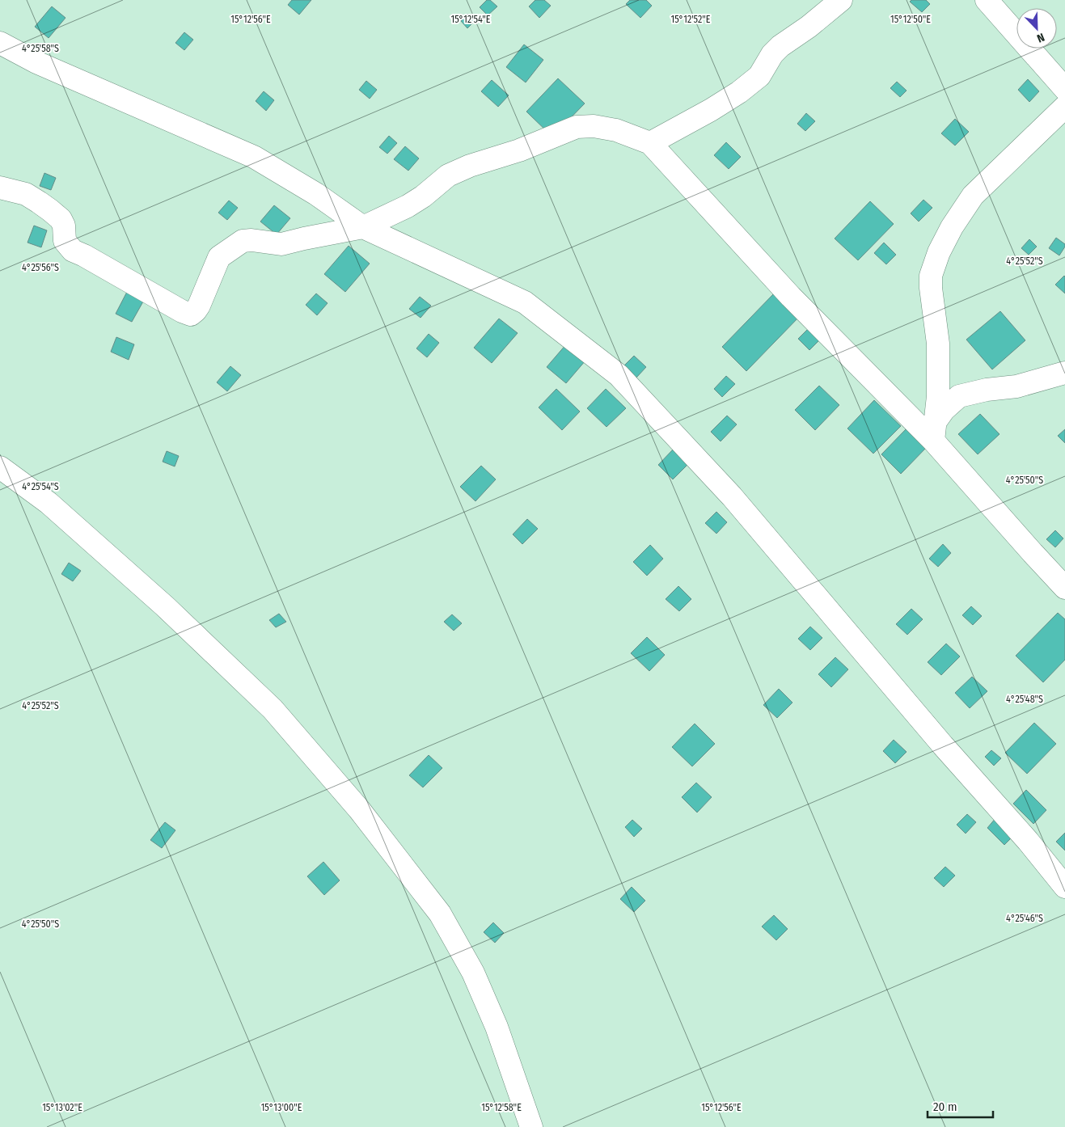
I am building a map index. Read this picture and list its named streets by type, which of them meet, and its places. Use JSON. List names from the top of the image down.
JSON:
{
  "scale_bar": "20 m",
  "north": "bottom right",
  "coordinates": [
    "15°12'56\"E",
    "15°12'54\"E",
    "15°12'52\"E",
    "15°12'50\"E",
    "4°25'58\"S",
    "4°25'52\"S",
    "4°25'56\"S",
    "4°25'50\"S",
    "4°25'54\"S",
    "4°25'48\"S",
    "4°25'46\"S",
    "15°13'02\"E",
    "15°13'00\"E",
    "15°12'58\"E"
  ]
}
